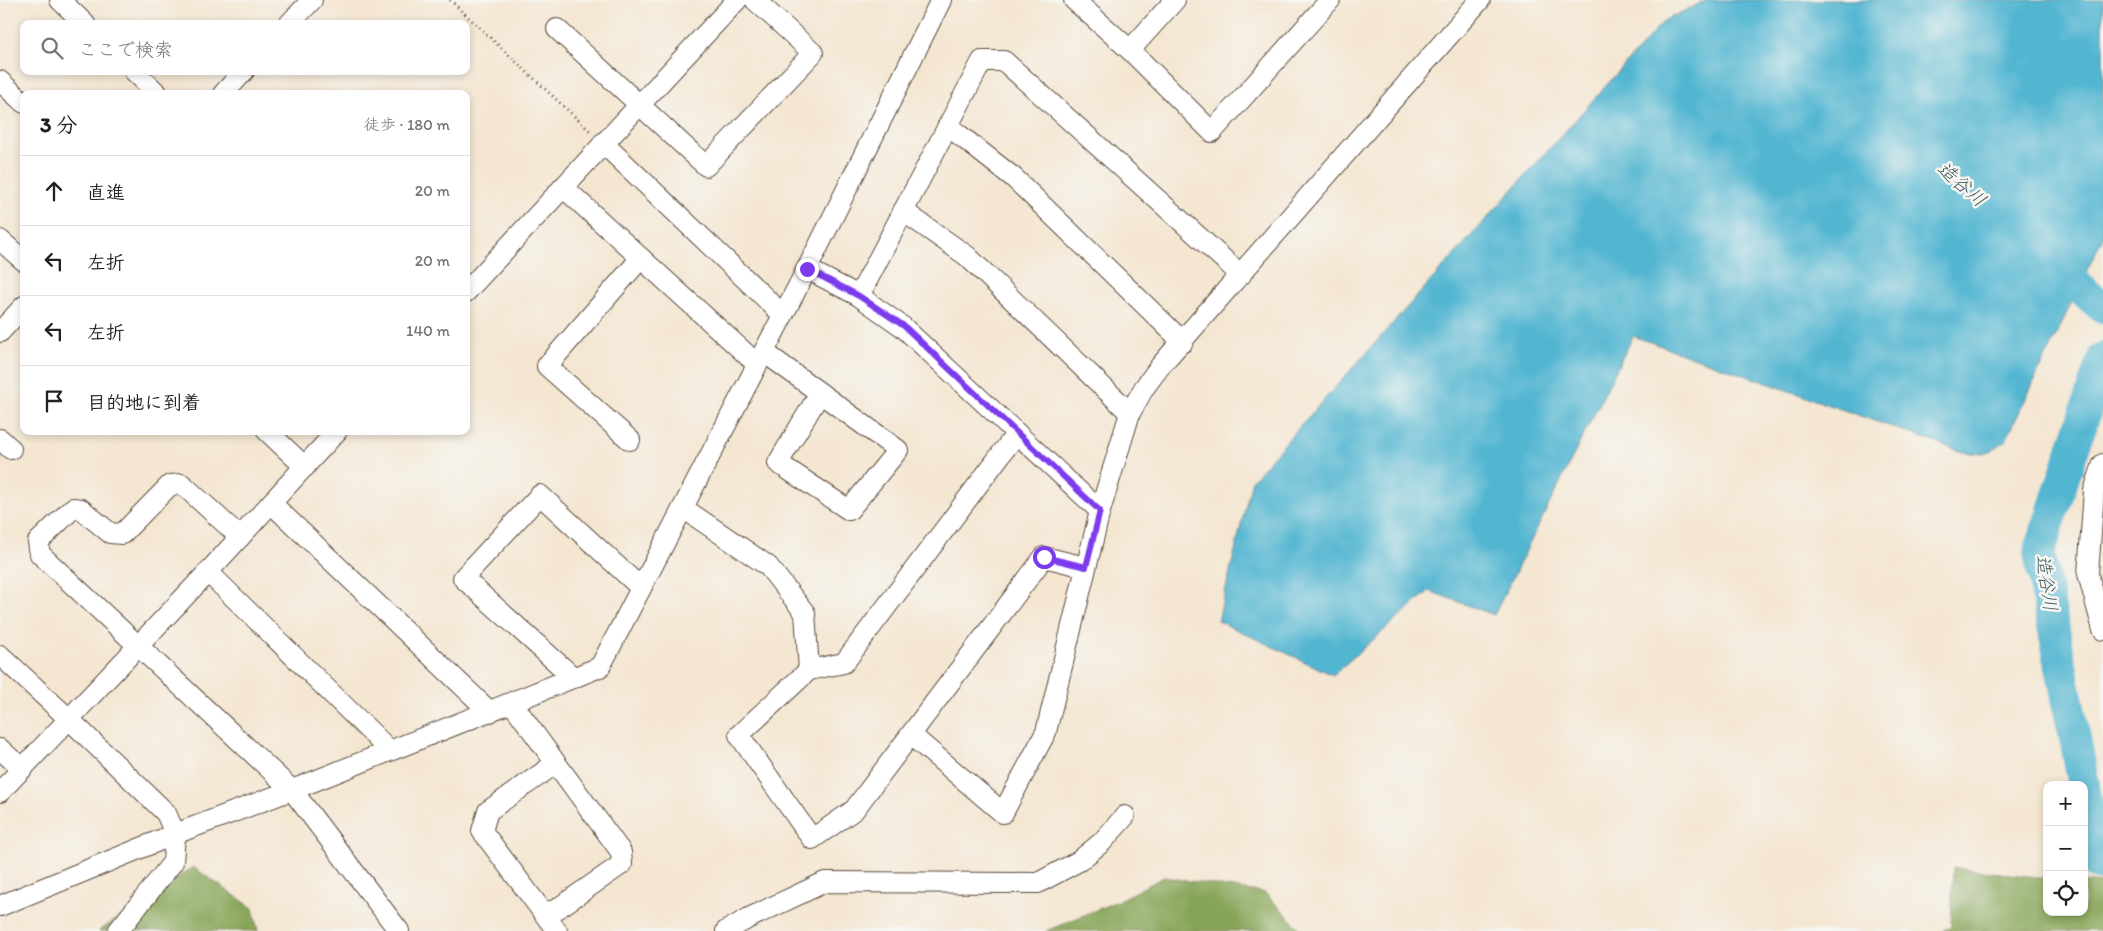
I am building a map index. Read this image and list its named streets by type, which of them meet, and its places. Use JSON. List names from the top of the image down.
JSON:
{
  "water": ["造谷川"],
  "page": {
    "search": "ここで検索",
    "heading": ["3 分", "徒歩 · 180 m"],
    "list": [
      ["直進", "20 m"],
      ["左折", "20 m"],
      ["左折", "140 m"],
      "目的地に到着"
    ],
    "map_buttons": ["+", "−"]
  }
}
